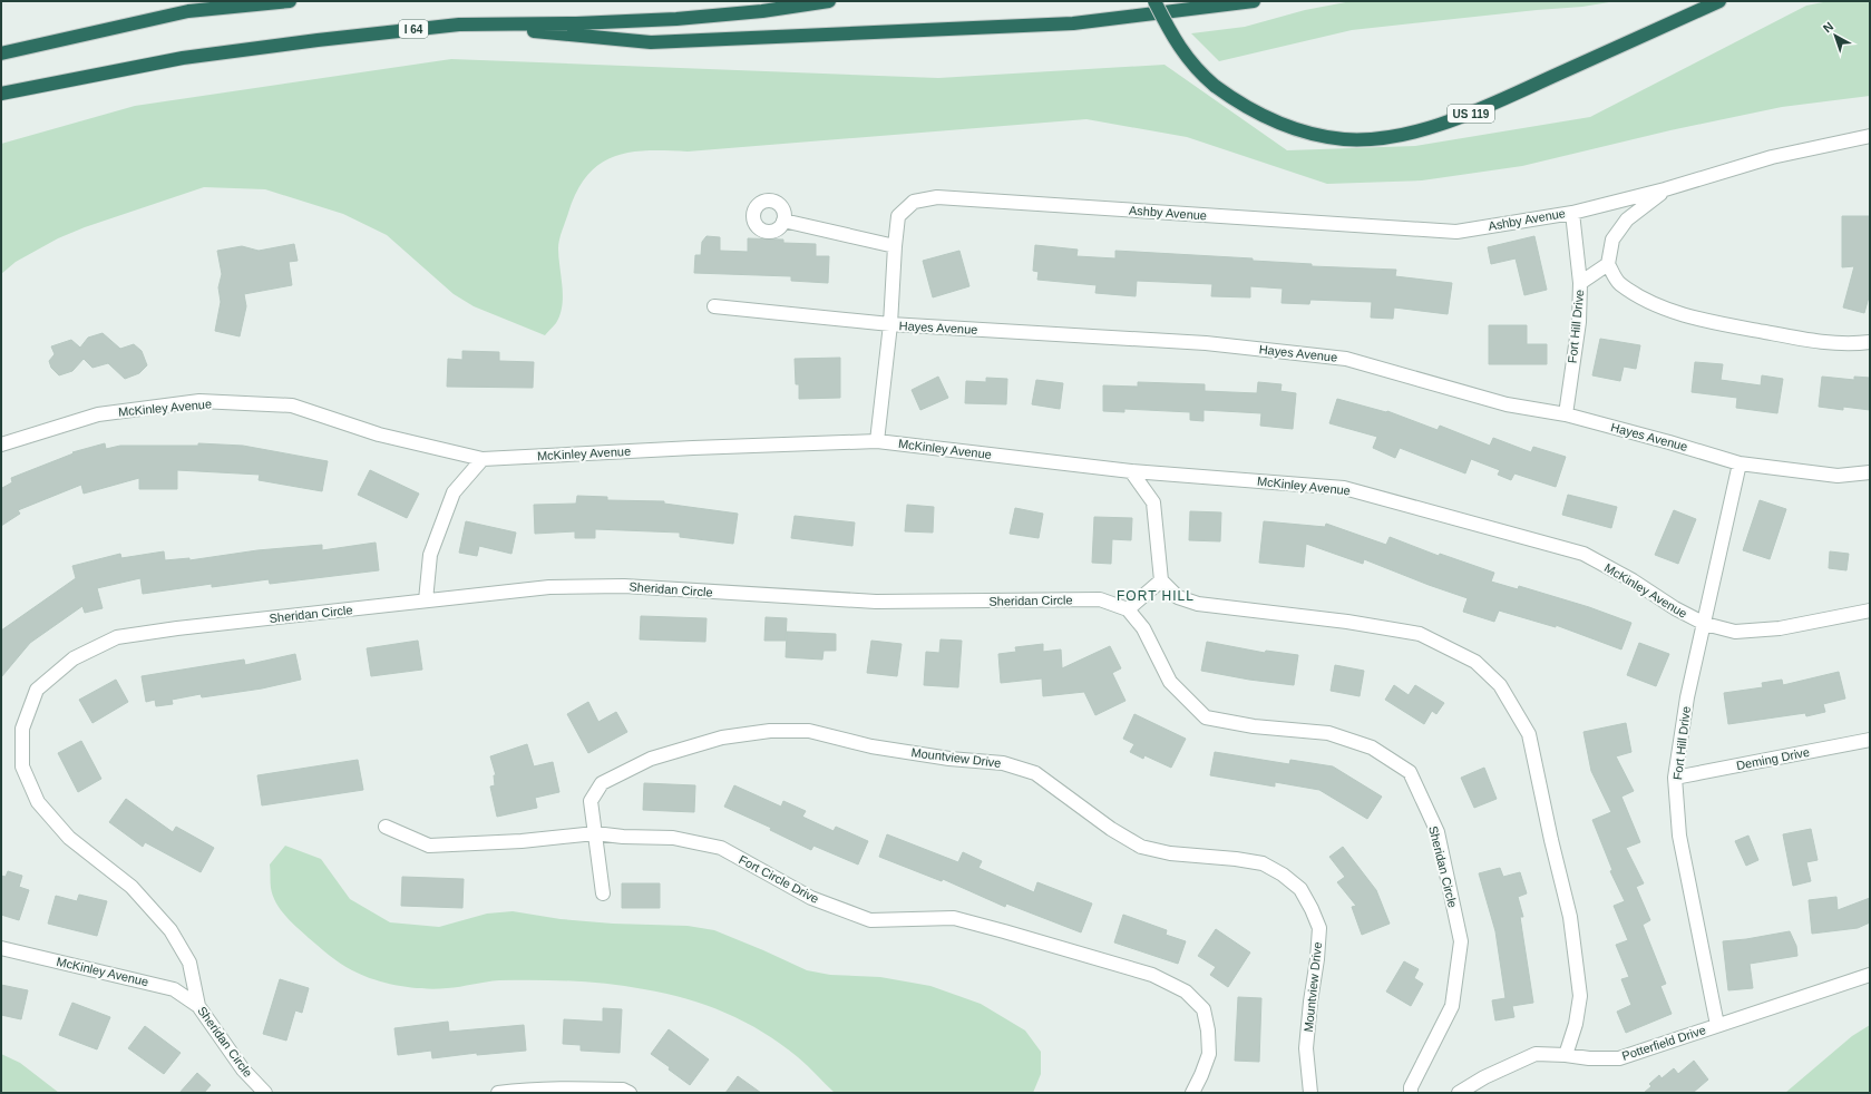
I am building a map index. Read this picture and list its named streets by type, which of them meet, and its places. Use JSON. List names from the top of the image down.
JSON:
{
  "streets": {
    "highway": ["I 64", "US 119"],
    "street": [
      "Ashby Avenue",
      "Fort Hill Drive",
      "Hayes Avenue",
      "McKinley Avenue",
      "Sheridan Circle",
      "Mountview Drive",
      "Deming Drive",
      "Fort Circle Drive",
      "Potterfield Drive"
    ]
  },
  "crossings": [
    ["Ashby Avenue", "Fort Hill Drive"],
    ["Ashby Avenue", "Hayes Avenue"],
    ["Ashby Avenue", "McKinley Avenue"],
    ["Fort Hill Drive", "Hayes Avenue"],
    ["Fort Hill Drive", "McKinley Avenue"],
    ["Fort Hill Drive", "Deming Drive"],
    ["Fort Hill Drive", "Potterfield Drive"],
    ["McKinley Avenue", "Sheridan Circle"],
    ["Mountview Drive", "Fort Circle Drive"]
  ],
  "districts": ["FORT HILL"],
  "north": "top left"
}
